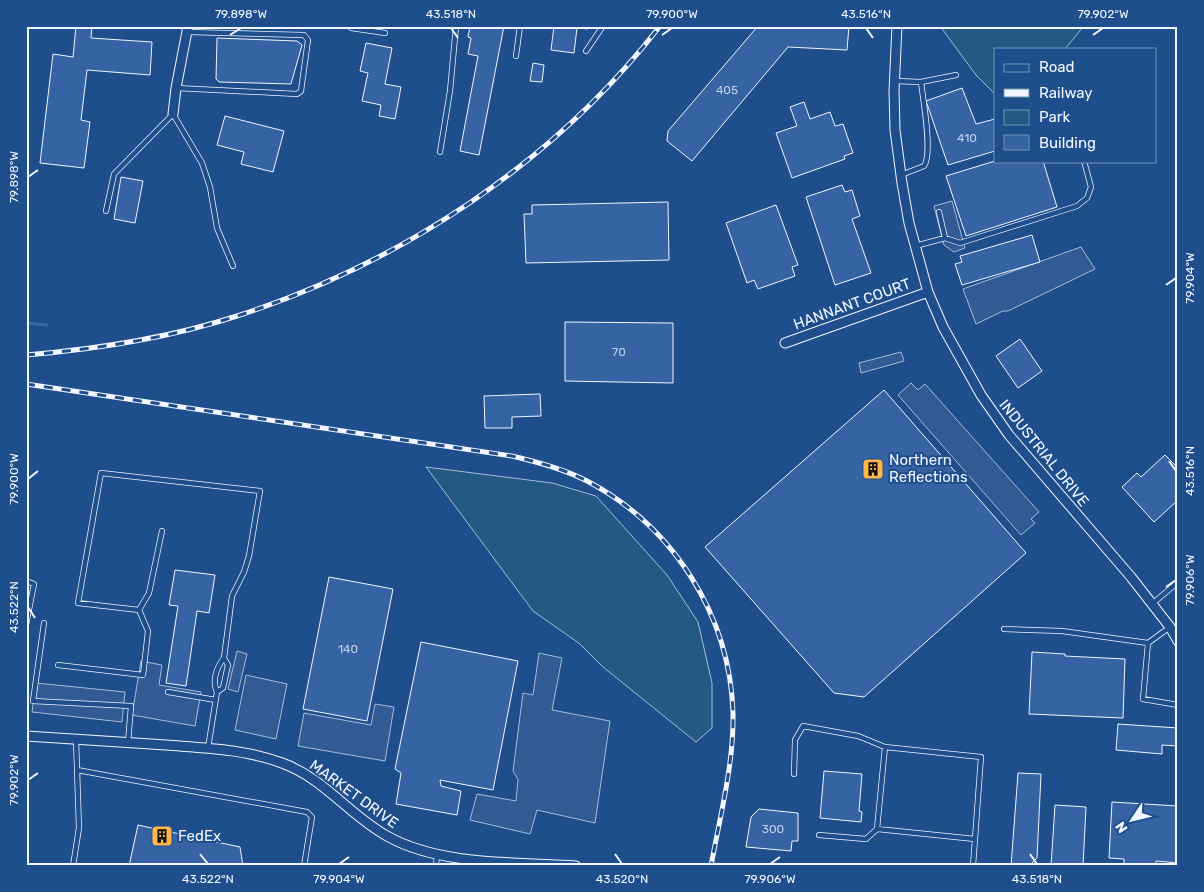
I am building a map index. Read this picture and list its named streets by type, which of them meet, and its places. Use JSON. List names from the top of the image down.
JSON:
{
  "streets": {
    "street": ["HANNANT COURT", "INDUSTRIAL DRIVE", "MARKET DRIVE"]
  },
  "crossings": [
    ["HANNANT COURT", "INDUSTRIAL DRIVE"]
  ],
  "places": {
    "building": ["Northern Reflections", "FedEx"]
  },
  "house_numbers": [
    "405",
    "410",
    "70",
    "140",
    "300"
  ],
  "legend": [
    "Road",
    "Railway",
    "Park",
    "Building"
  ],
  "north": "bottom left",
  "coordinates": [
    "79.898°W",
    "43.518°N",
    "79.900°W",
    "43.516°N",
    "79.902°W",
    "79.904°W",
    "79.906°W",
    "43.522°N",
    "43.520°N"
  ]
}
